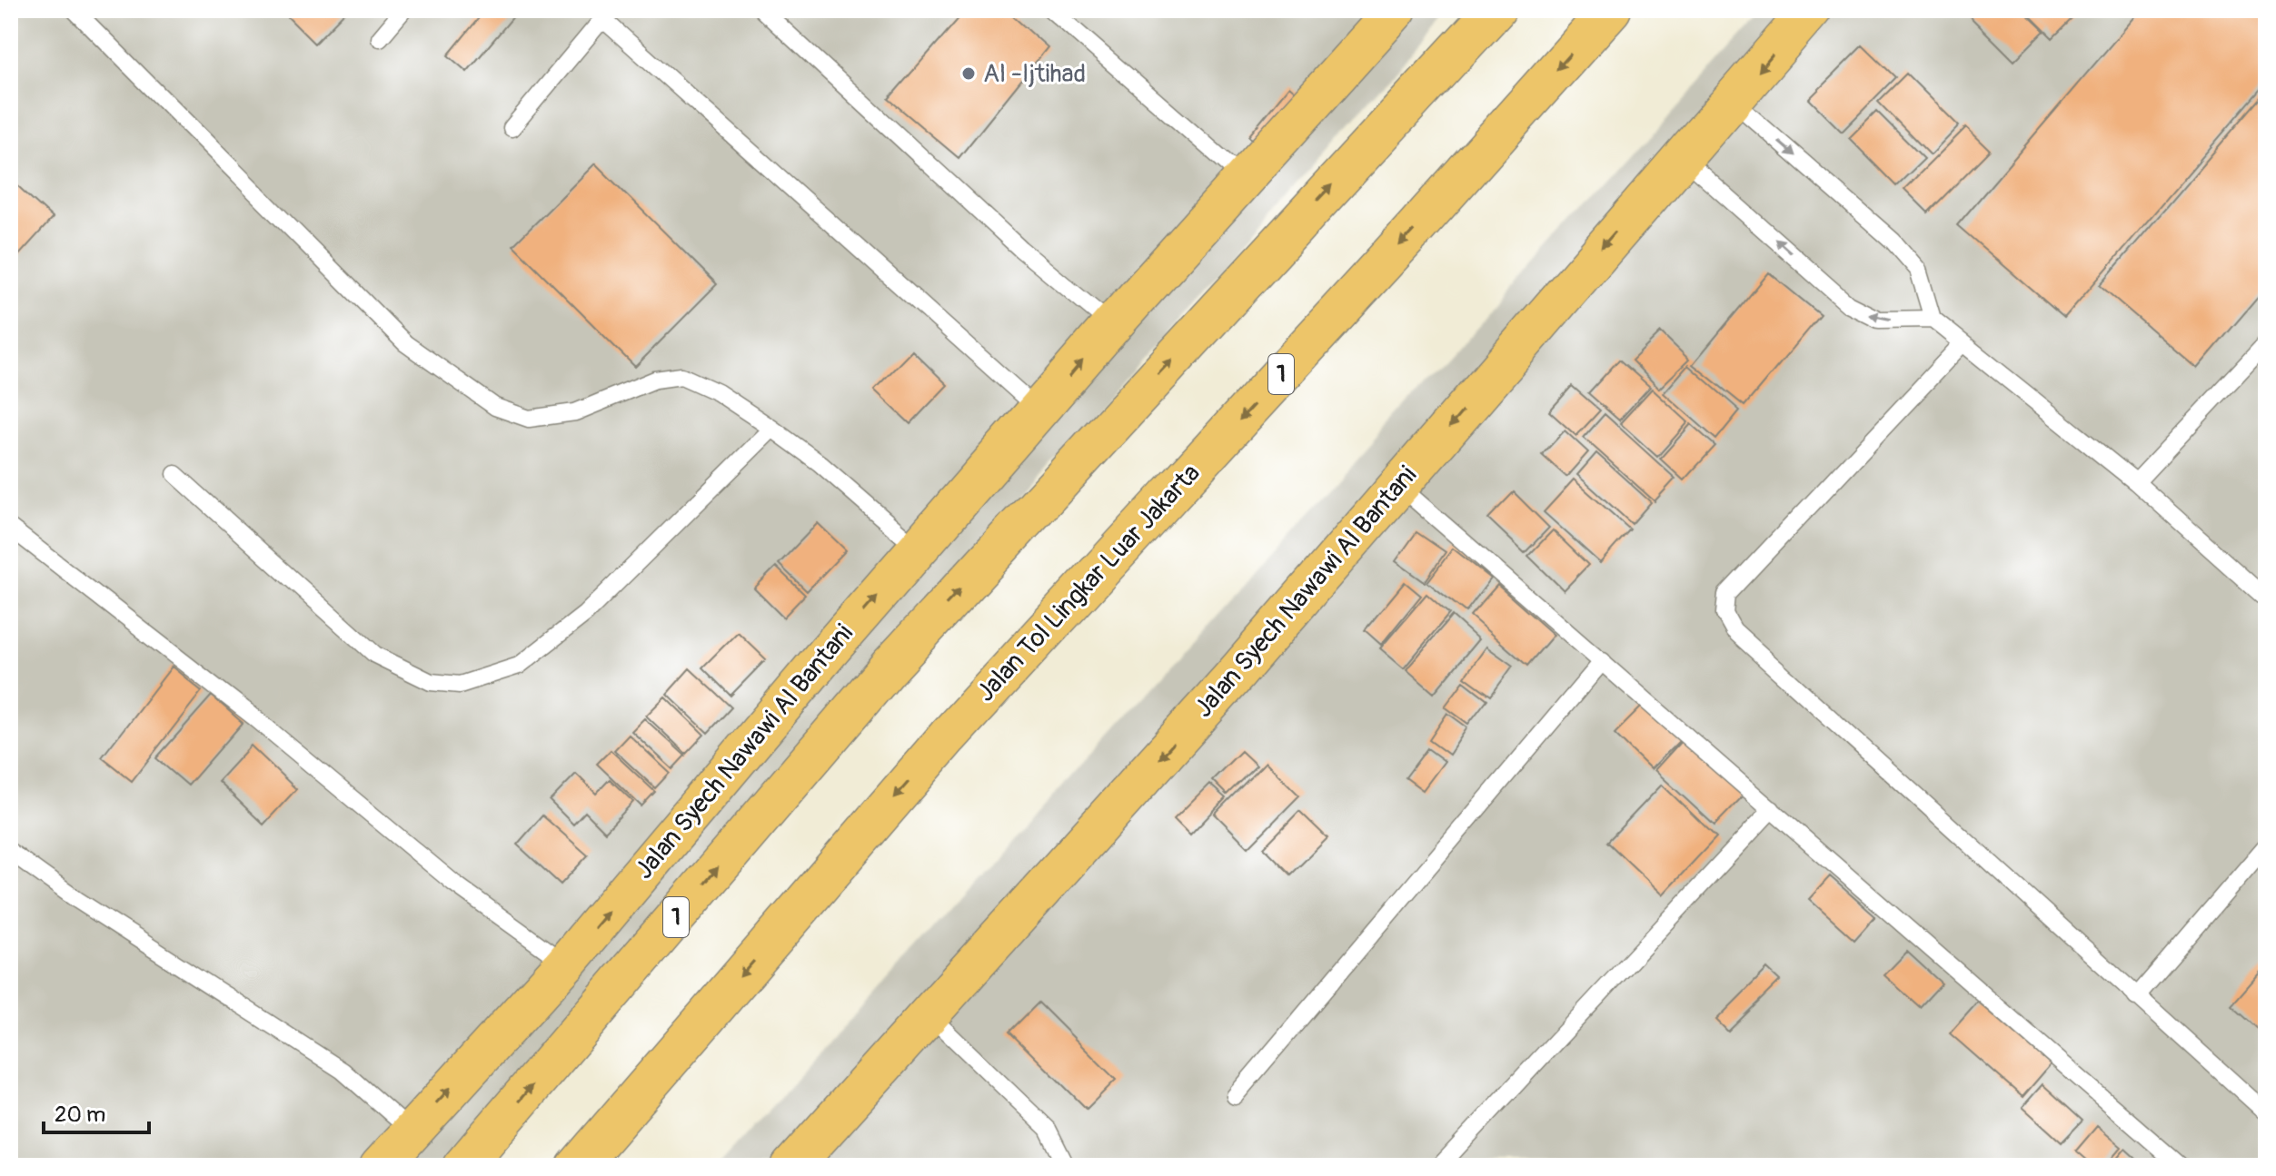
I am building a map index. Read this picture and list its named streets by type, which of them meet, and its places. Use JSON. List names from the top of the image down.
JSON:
{
  "streets": {
    "highway": ["1", "Jalan Tol Lingkar Luar Jakarta", "Jalan Syech Nawawi Al Bantani"]
  },
  "places": ["Al -Ijtihad"],
  "scale_bar": "20 m"
}
